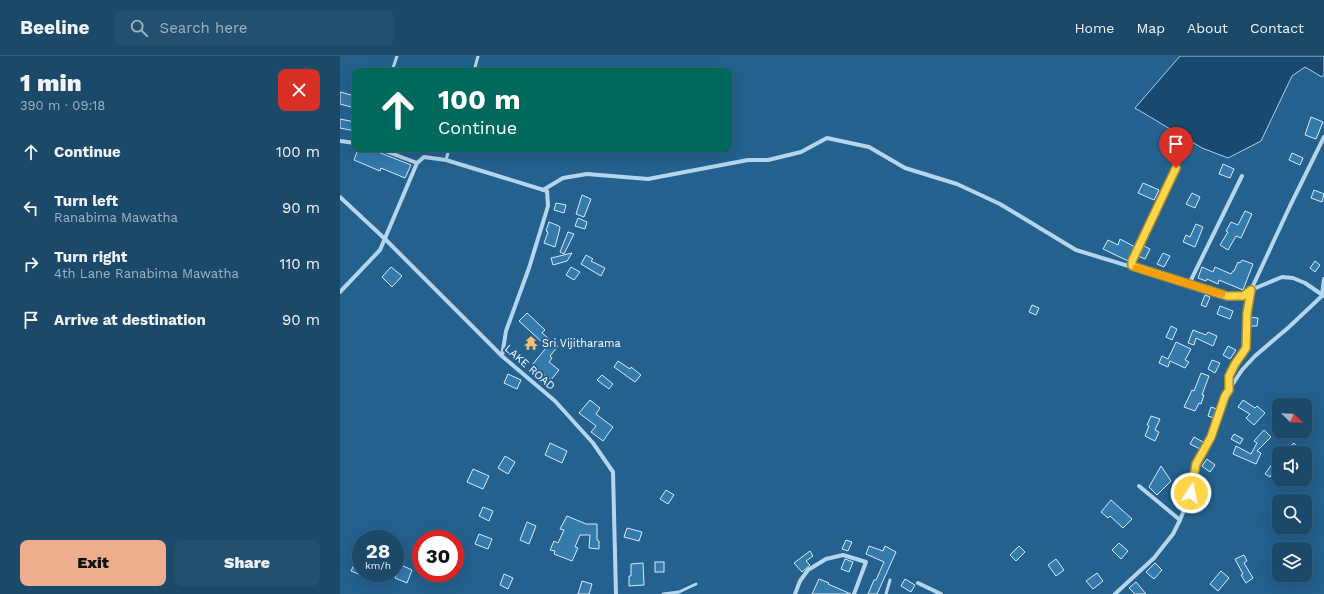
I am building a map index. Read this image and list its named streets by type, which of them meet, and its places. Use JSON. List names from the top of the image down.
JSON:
{
  "streets": {
    "street": ["LAKE ROAD"]
  },
  "places": {
    "temple": ["Sri Vijitharama"]
  },
  "north": "bottom right",
  "page": {
    "header": "Beeline",
    "search": "Search here",
    "nav": [
      "Home",
      "Map",
      "About",
      "Contact"
    ],
    "heading": ["1 min", "390 m · 09:18"],
    "turn": ["100 m", "Continue"],
    "list": [
      {
        "name": "Continue",
        "value": "100 m"
      },
      {
        "name": "Turn left",
        "note": "Ranabima Mawatha",
        "value": "90 m"
      },
      {
        "name": "Turn right",
        "note": "4th Lane Ranabima Mawatha",
        "value": "110 m"
      },
      {
        "name": "Arrive at destination",
        "value": "90 m"
      }
    ],
    "speed": "28 km/h",
    "limit": "30",
    "buttons": ["Exit", "Share"]
  }
}
